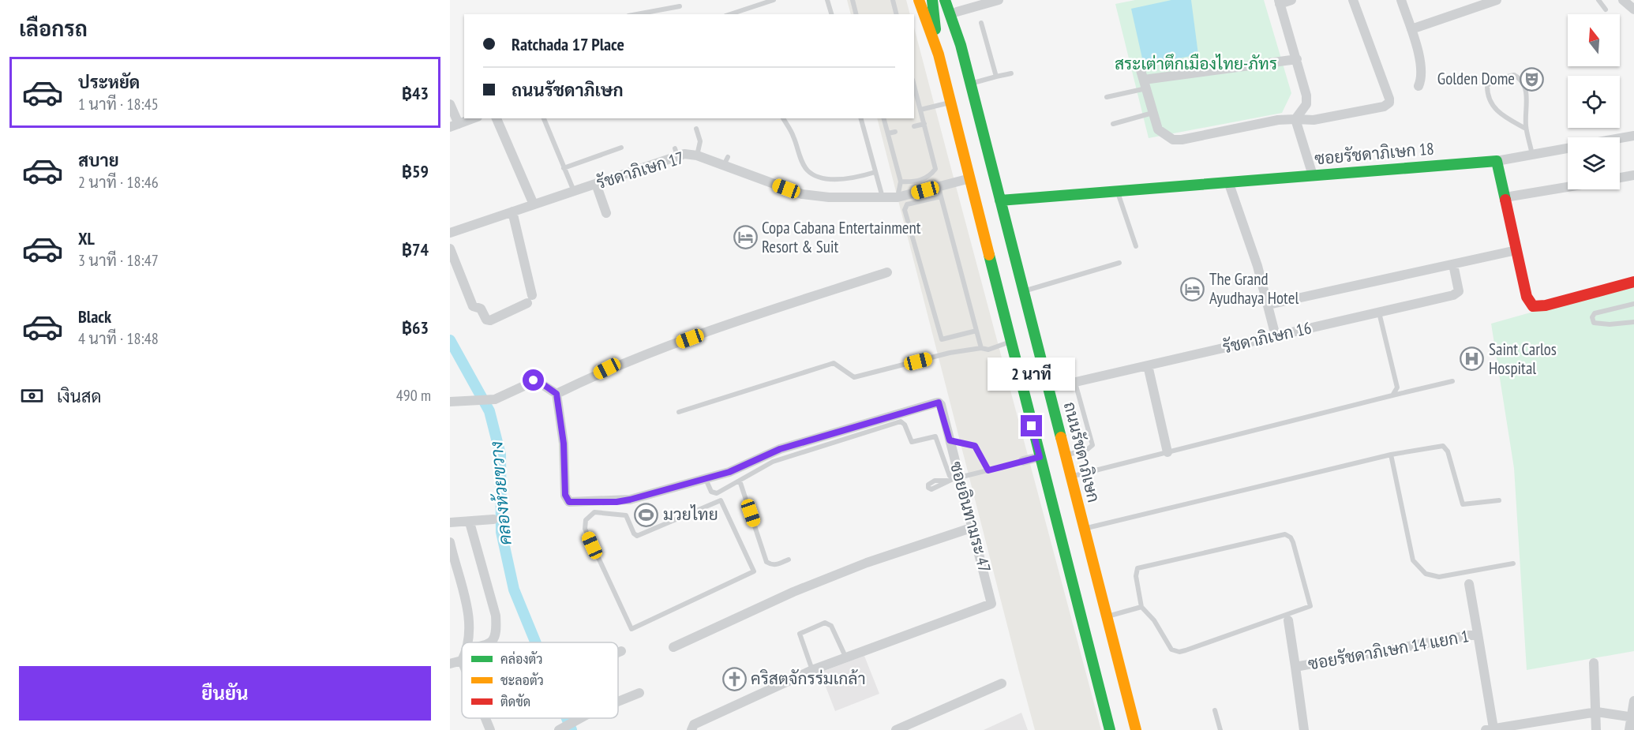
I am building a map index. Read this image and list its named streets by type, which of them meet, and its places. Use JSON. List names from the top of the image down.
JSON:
{
  "streets": {
    "main road": ["ซอยรัชดาภิเษก 18", "ถนนรัชดาภิเษก"],
    "street": [
      "รัชดาภิเษก 17",
      "รัชดาภิเษก 16",
      "ซอยอินทามระ 47",
      "ซอยรัชดาภิเษก 14 แยก 1"
    ]
  },
  "crossings": [
    ["ซอยรัชดาภิเษก 18", "ถนนรัชดาภิเษก"],
    ["รัชดาภิเษก 16", "ถนนรัชดาภิเษก"]
  ],
  "water": ["คลองห้วยขวาง"],
  "parks": ["สระเต่าตึกเมืองไทย-ภัทร"],
  "places": {
    "theatre": ["Golden Dome"],
    "hotel": ["Copa Cabana Entertainment Resort & Suit", "The Grand Ayudhaya Hotel"],
    "hospital": ["Saint Carlos Hospital"],
    "sports": ["มวยไทย"],
    "church": ["คริสตจักรร่มเกล้า"]
  },
  "legend": ["คล่องตัว", "ชะลอตัว", "ติดขัด"],
  "north": "top",
  "page": {
    "heading": "เลือกรถ",
    "banner": ["Ratchada 17 Place", "ถนนรัชดาภิเษก"],
    "list": [
      {
        "name": "ประหยัด",
        "note": "1 นาที · 18:45",
        "value": "฿43"
      },
      {
        "name": "สบาย",
        "note": "2 นาที · 18:46",
        "value": "฿59"
      },
      {
        "name": "XL",
        "note": "3 นาที · 18:47",
        "value": "฿74"
      },
      {
        "name": "Black",
        "note": "4 นาที · 18:48",
        "value": "฿63"
      }
    ],
    "bubble": "2 นาที",
    "pay": ["เงินสด", "490 m"],
    "buttons": "ยืนยัน"
  }
}
